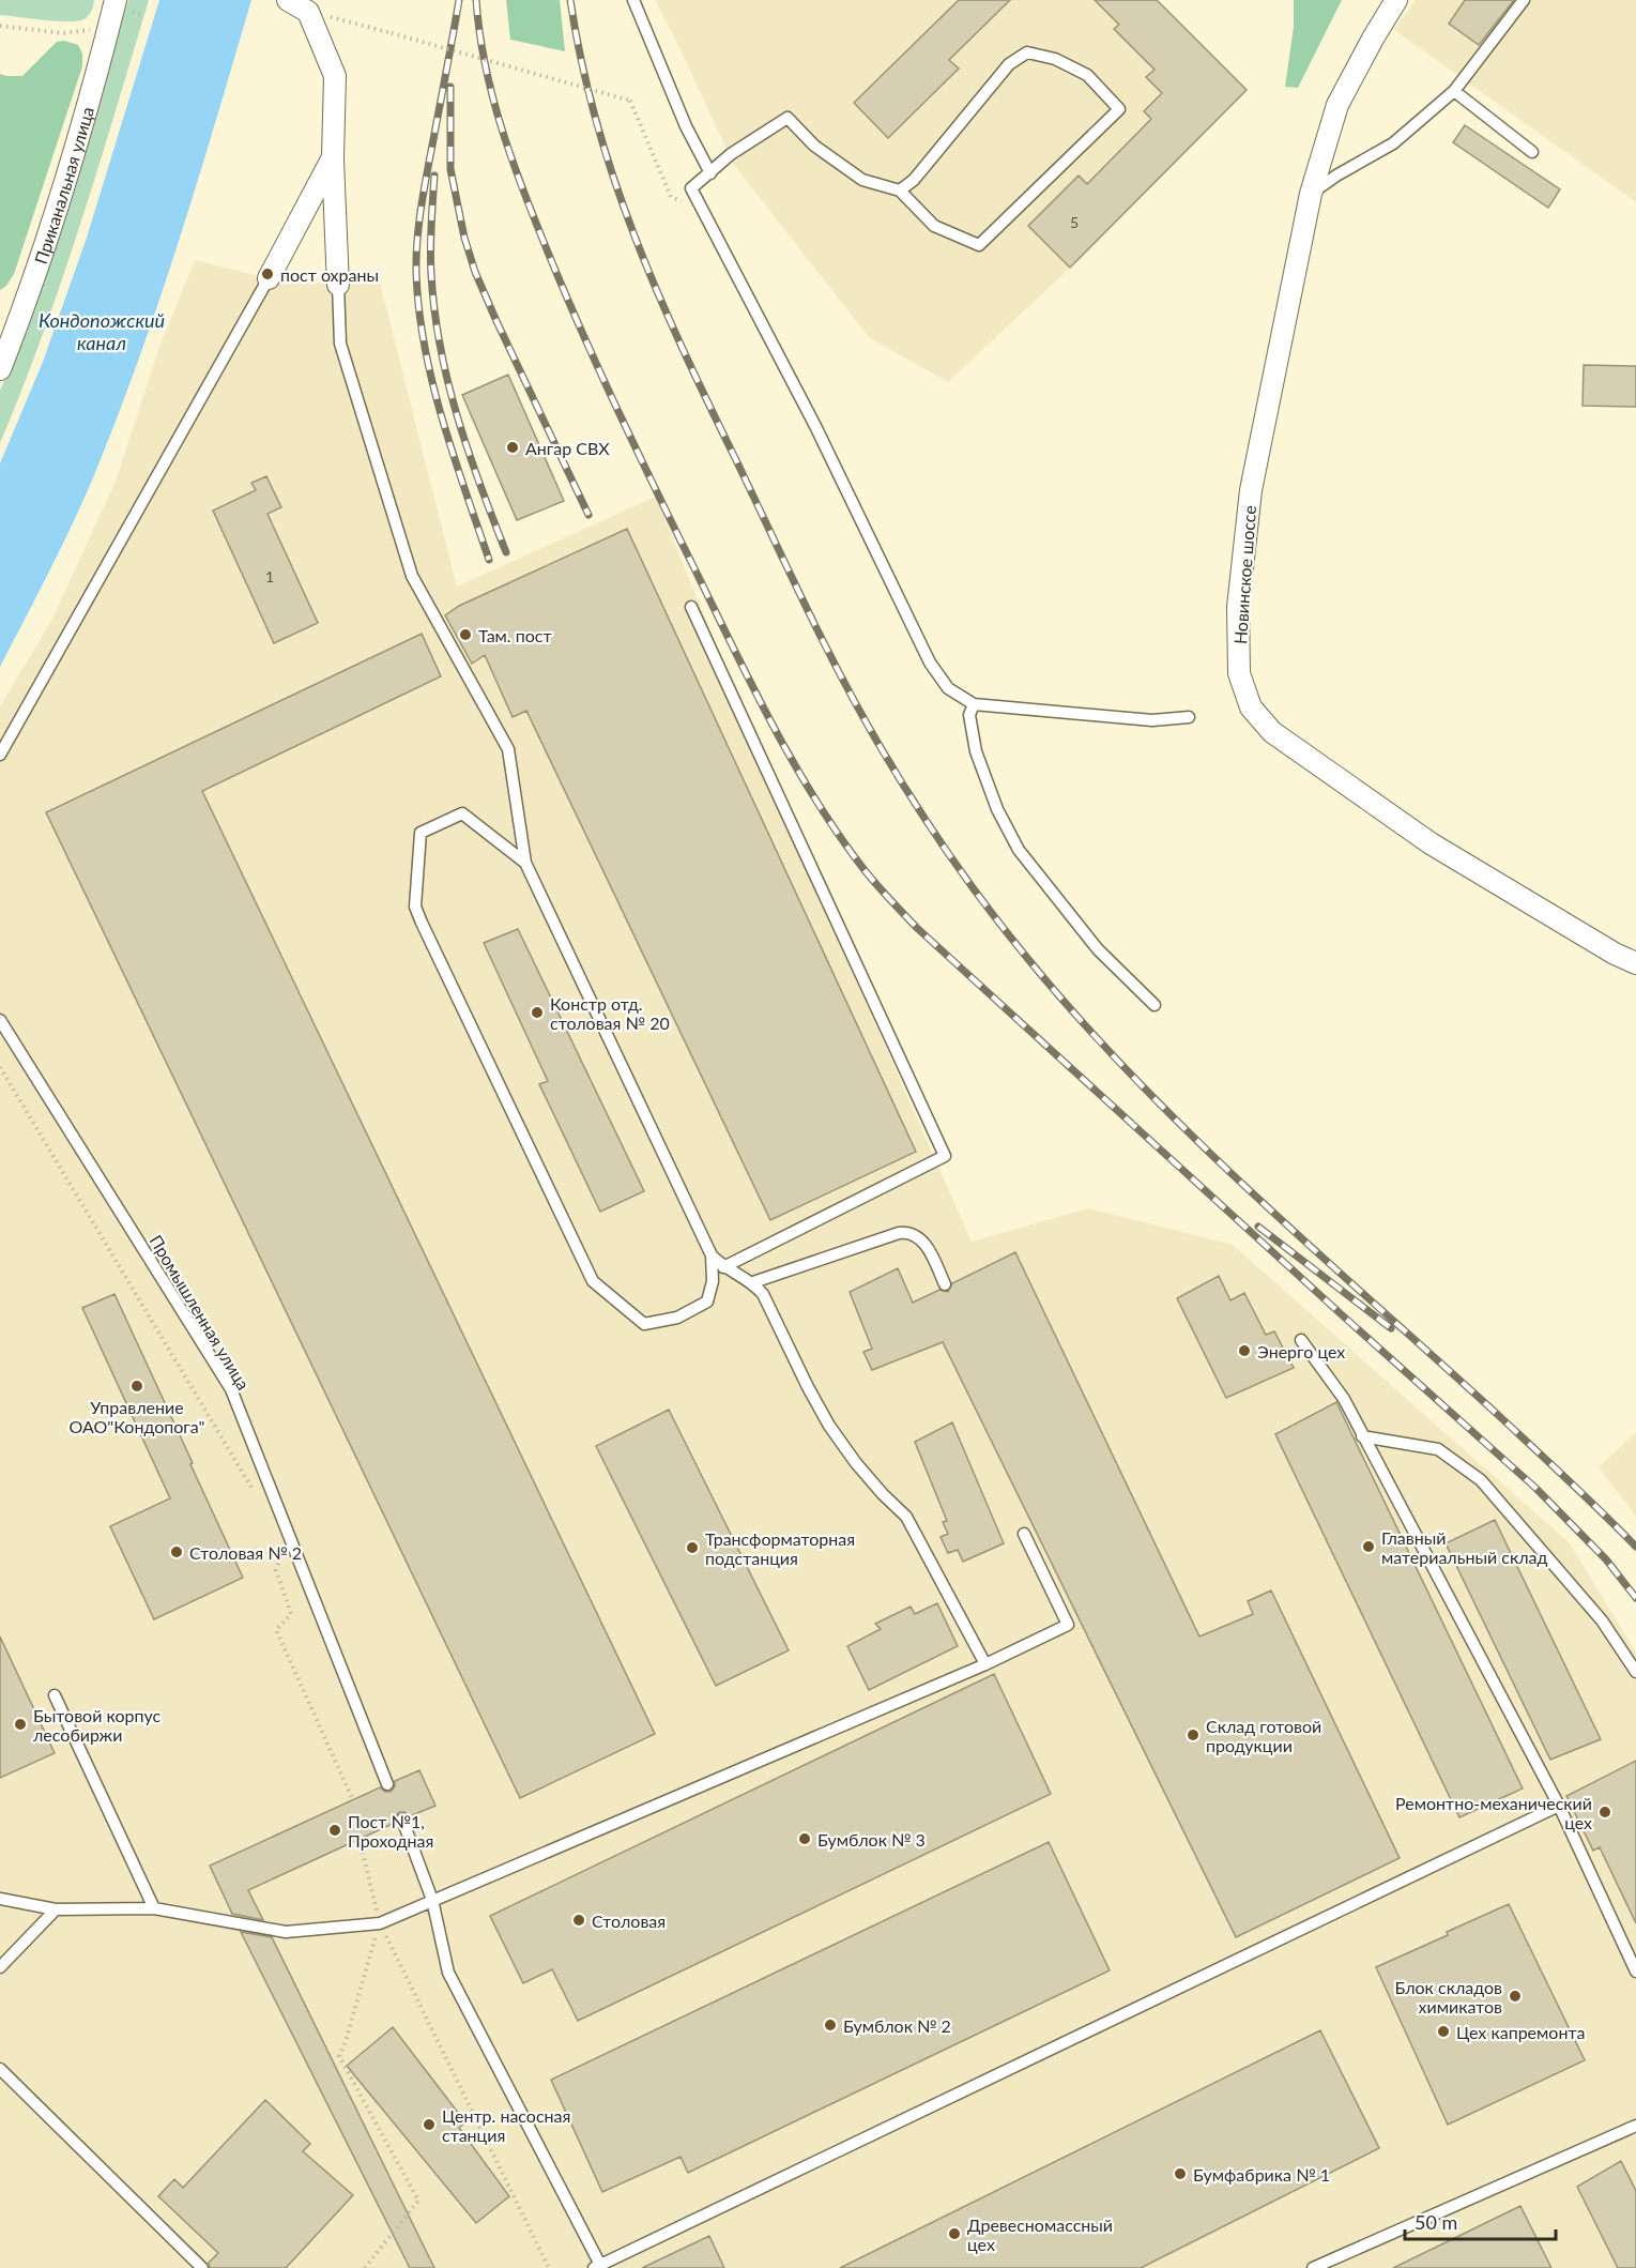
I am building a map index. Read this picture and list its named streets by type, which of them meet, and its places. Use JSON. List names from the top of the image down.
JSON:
{
  "streets": {
    "street": ["Приканальная улица", "Новинское шоссе"],
    "lane": ["Промышленная улица"]
  },
  "water": ["Кондопожский канал"],
  "places": [
    "пост охраны",
    "Ангар СВХ",
    "Там. пост",
    "Констр отд. столовая № 20",
    "Энерго цех",
    "Управление ОАО\"Кондопога\"",
    "Главный материальный склад",
    "Трансформаторная подстанция",
    "Столовая № 2",
    "Бытовой корпус лесобиржи",
    "Склад готовой продукции",
    "Ремонтно-механический цех",
    "Пост №1, Проходная",
    "Бумблок № 3",
    "Столовая",
    "Блок складов химикатов",
    "Бумблок № 2",
    "Цех капремонта",
    "Центр. насосная станция",
    "Бумфабрика № 1",
    "Древесномассный цех"
  ],
  "house_numbers": ["5", "1"],
  "scale_bar": "50 m"
}
